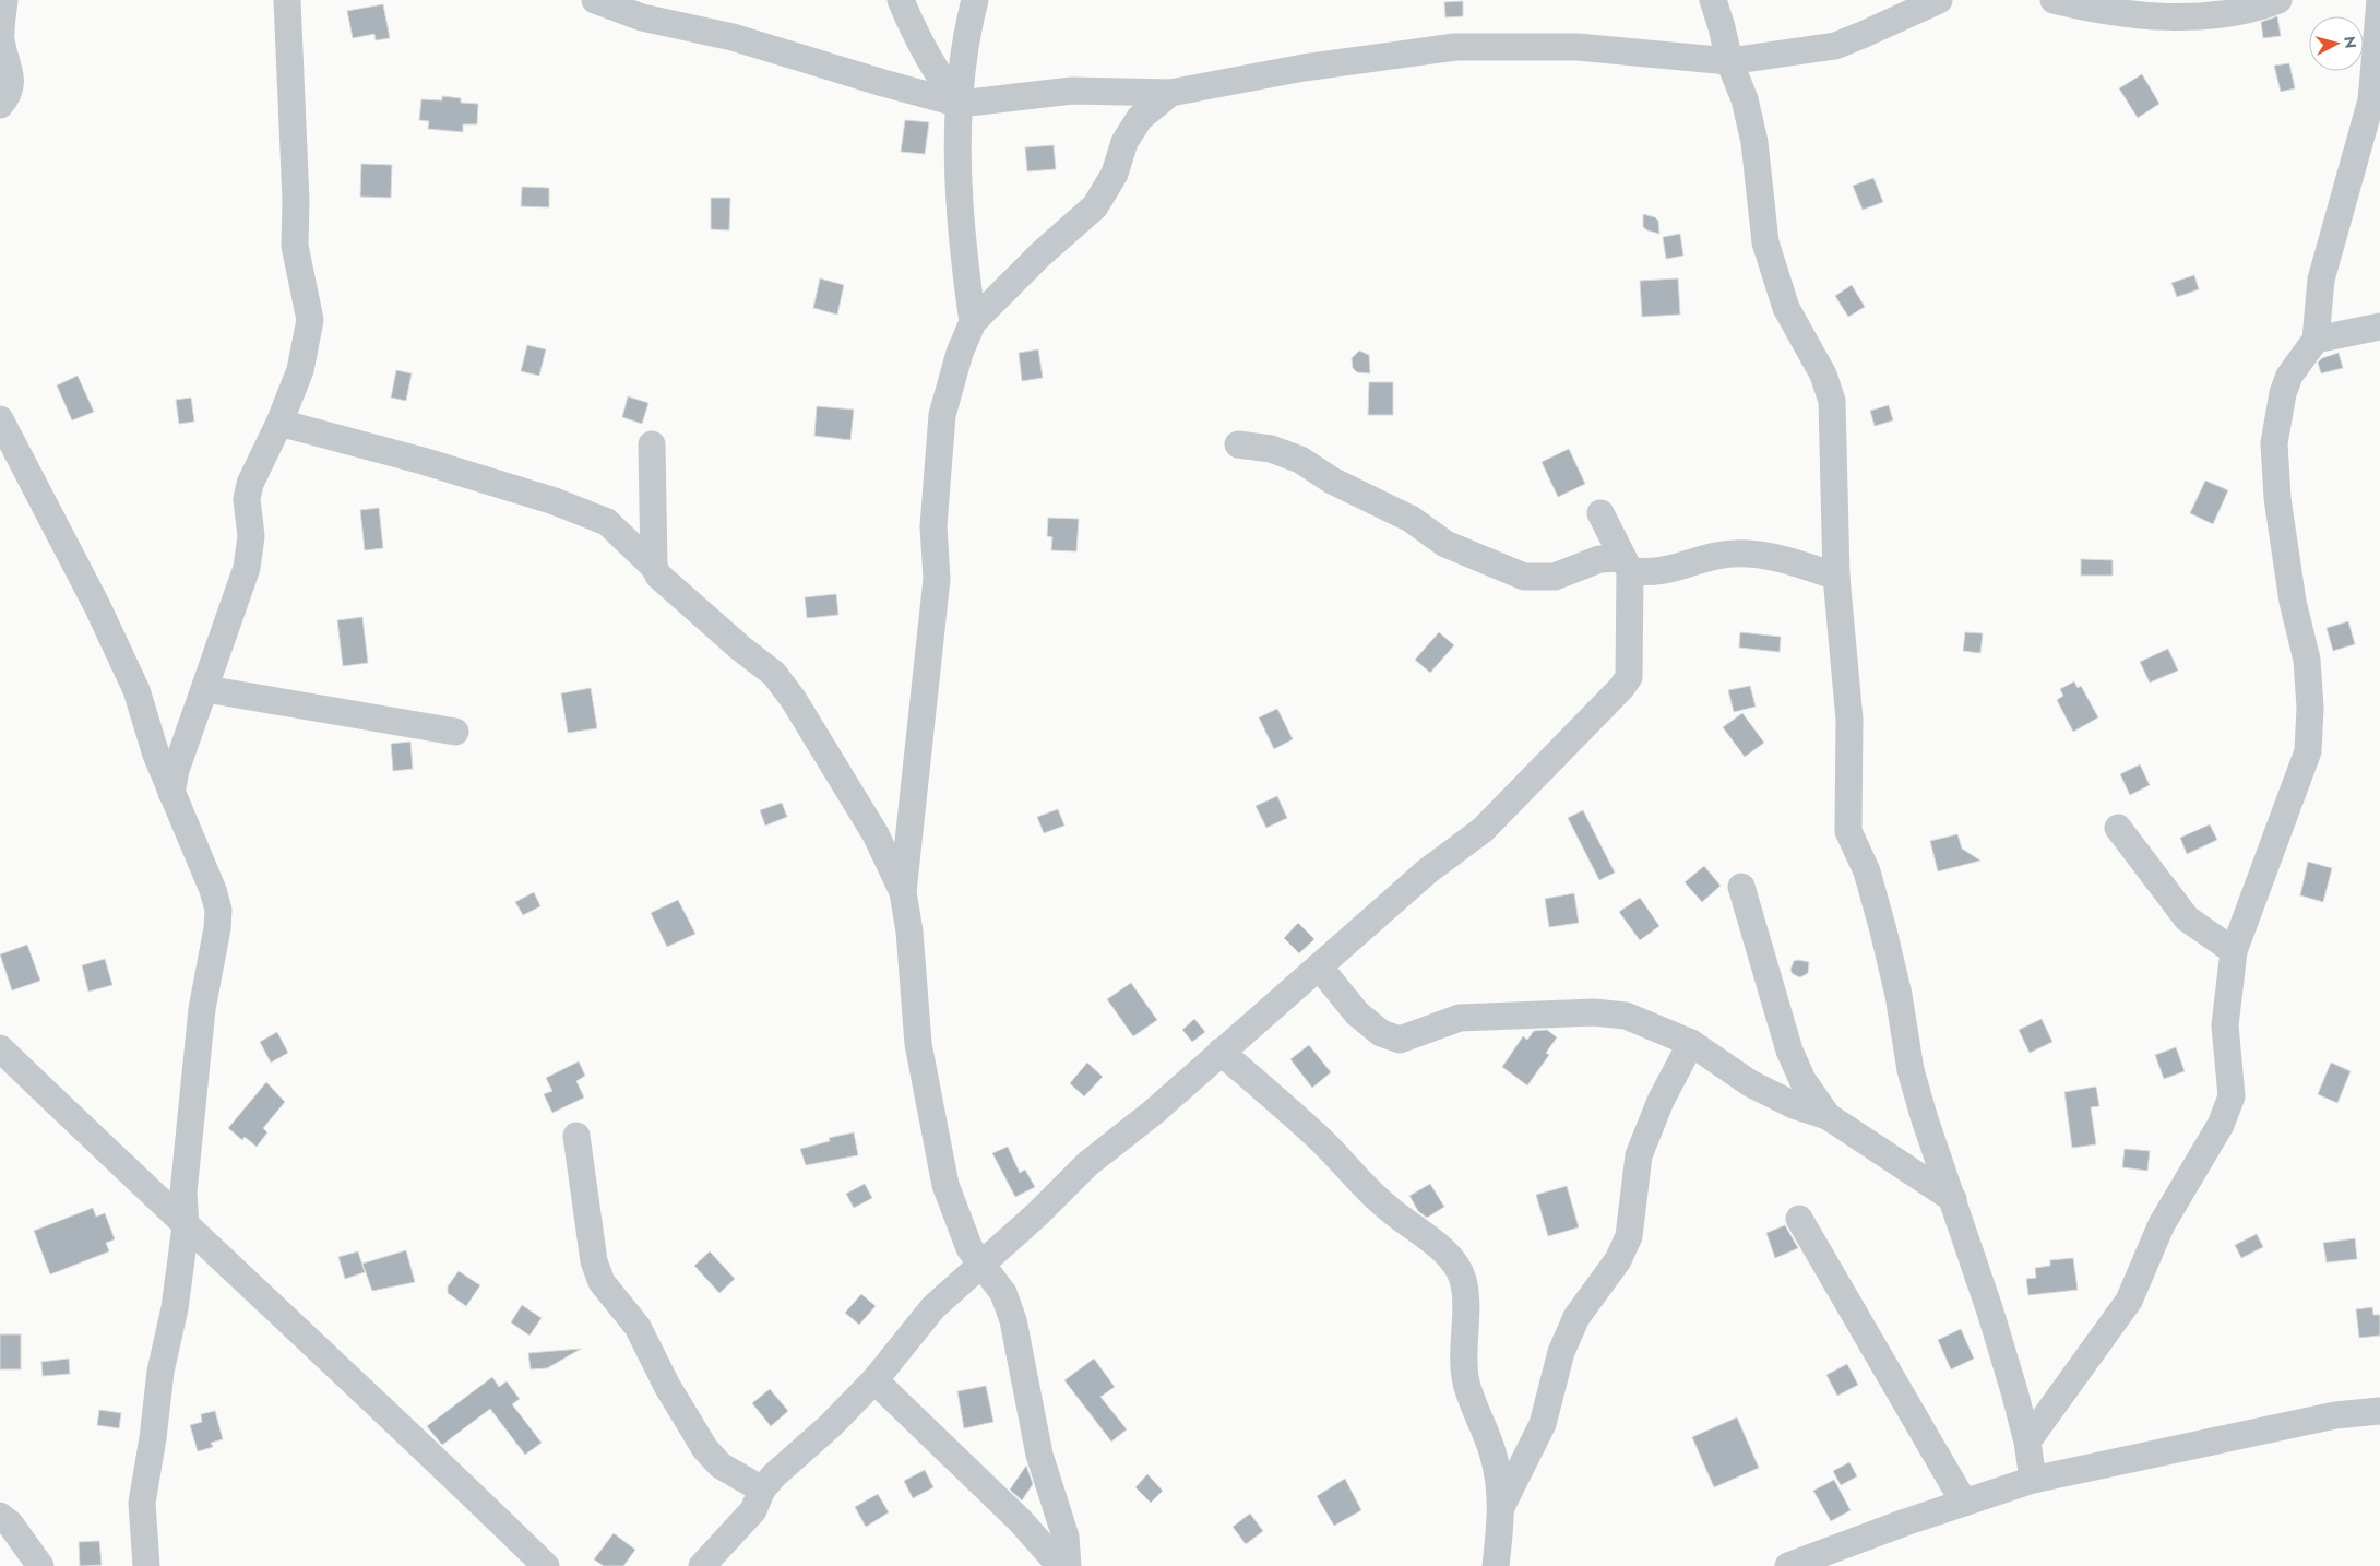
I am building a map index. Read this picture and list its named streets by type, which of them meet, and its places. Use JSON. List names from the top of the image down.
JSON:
{
  "north": "right"
}
